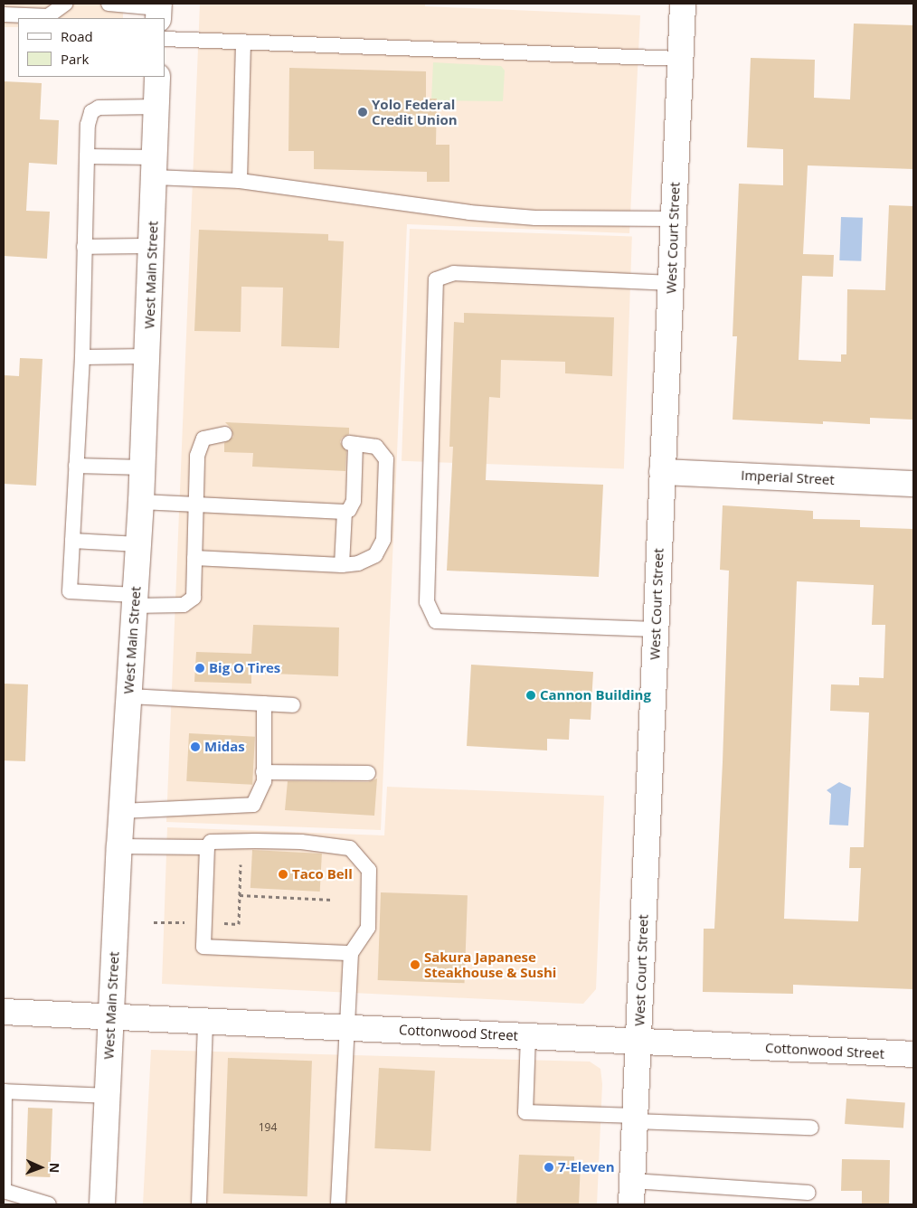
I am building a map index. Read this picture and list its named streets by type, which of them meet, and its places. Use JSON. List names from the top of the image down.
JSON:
{
  "streets": {
    "street": [
      "West Court Street",
      "West Main Street",
      "Imperial Street",
      "Cottonwood Street"
    ]
  },
  "crossings": [
    ["West Court Street", "Imperial Street"],
    ["West Court Street", "Cottonwood Street"],
    ["West Main Street", "Cottonwood Street"]
  ],
  "places": [
    "Yolo Federal Credit Union",
    "Big O Tires",
    "Cannon Building",
    "Midas",
    "Taco Bell",
    "Sakura Japanese Steakhouse & Sushi",
    "7-Eleven"
  ],
  "house_numbers": ["194"],
  "legend": ["Road", "Park"],
  "north": "right"
}
